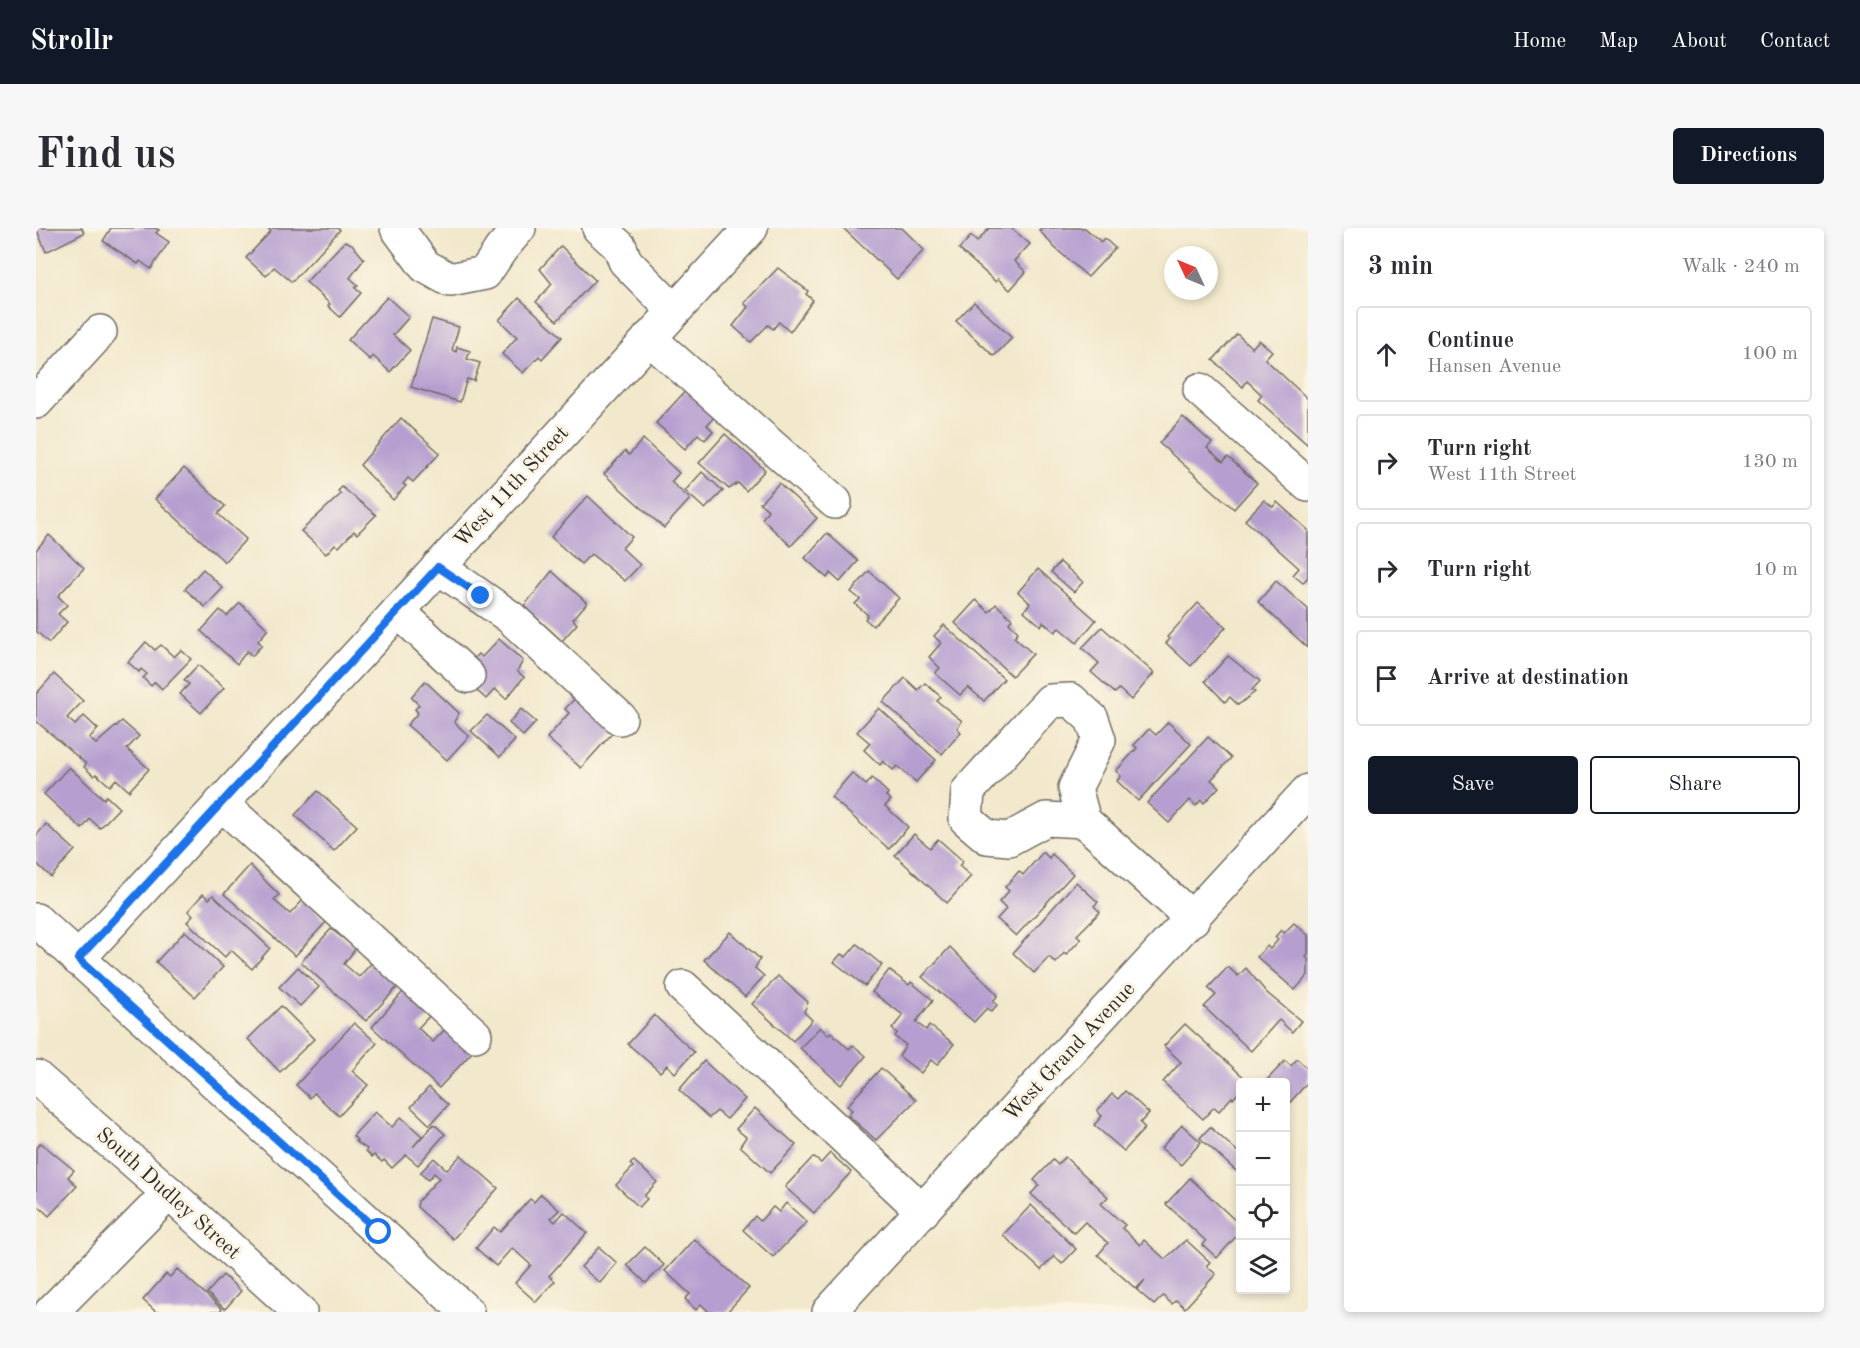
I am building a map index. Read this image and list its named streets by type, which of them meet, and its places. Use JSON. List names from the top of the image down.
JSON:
{
  "streets": {
    "street": ["West 11th Street", "West Grand Avenue", "South Dudley Street"]
  },
  "north": "top left",
  "page": {
    "header": "Strollr",
    "nav": [
      "Home",
      "Map",
      "About",
      "Contact"
    ],
    "buttons": [
      "Directions",
      ["Save", "Share"]
    ],
    "title": "Find us",
    "heading": ["3 min", "Walk · 240 m"],
    "list": [
      ["Continue", "Hansen Avenue", "100 m"],
      ["Turn right", "West 11th Street", "130 m"],
      ["Turn right", "10 m"],
      "Arrive at destination"
    ],
    "map_buttons": ["+", "−"]
  }
}
